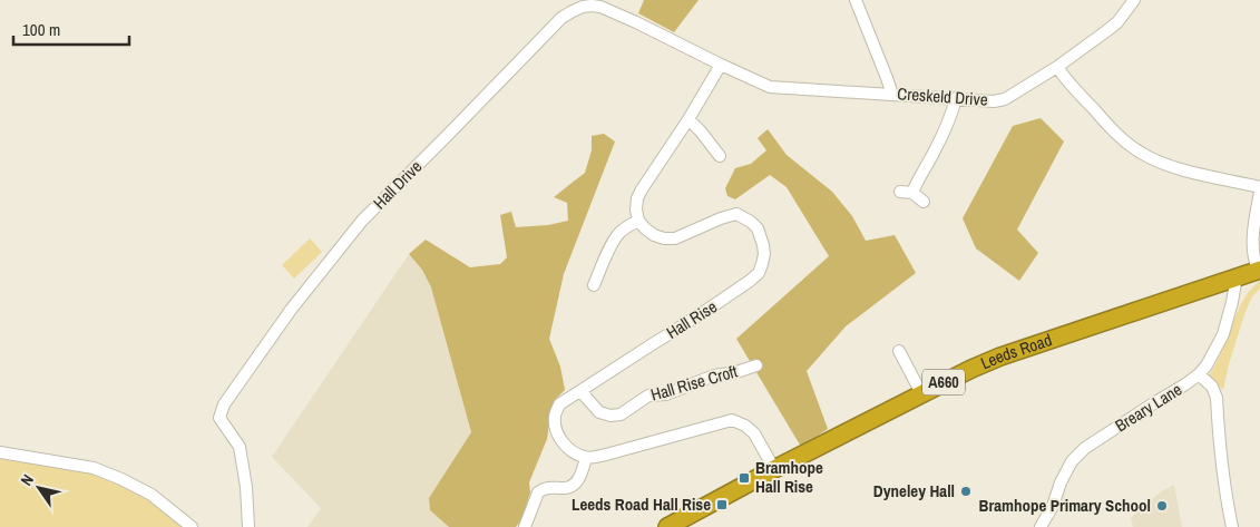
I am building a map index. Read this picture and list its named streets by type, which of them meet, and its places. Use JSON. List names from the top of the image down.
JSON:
{
  "streets": {
    "highway": ["Leeds Road", "A660"],
    "street": [
      "Creskeld Drive",
      "Hall Drive",
      "Hall Rise",
      "Hall Rise Croft",
      "Breary Lane"
    ]
  },
  "crossings": [
    ["Creskeld Drive", "Hall Drive"],
    ["Hall Rise", "Hall Rise Croft"],
    ["Leeds Road", "Breary Lane"]
  ],
  "places": {
    "transit": ["Bramhope Hall Rise", "Leeds Road Hall Rise"],
    "other": ["Dyneley Hall", "Bramhope Primary School"]
  },
  "scale_bar": "100 m",
  "north": "top left"
}
